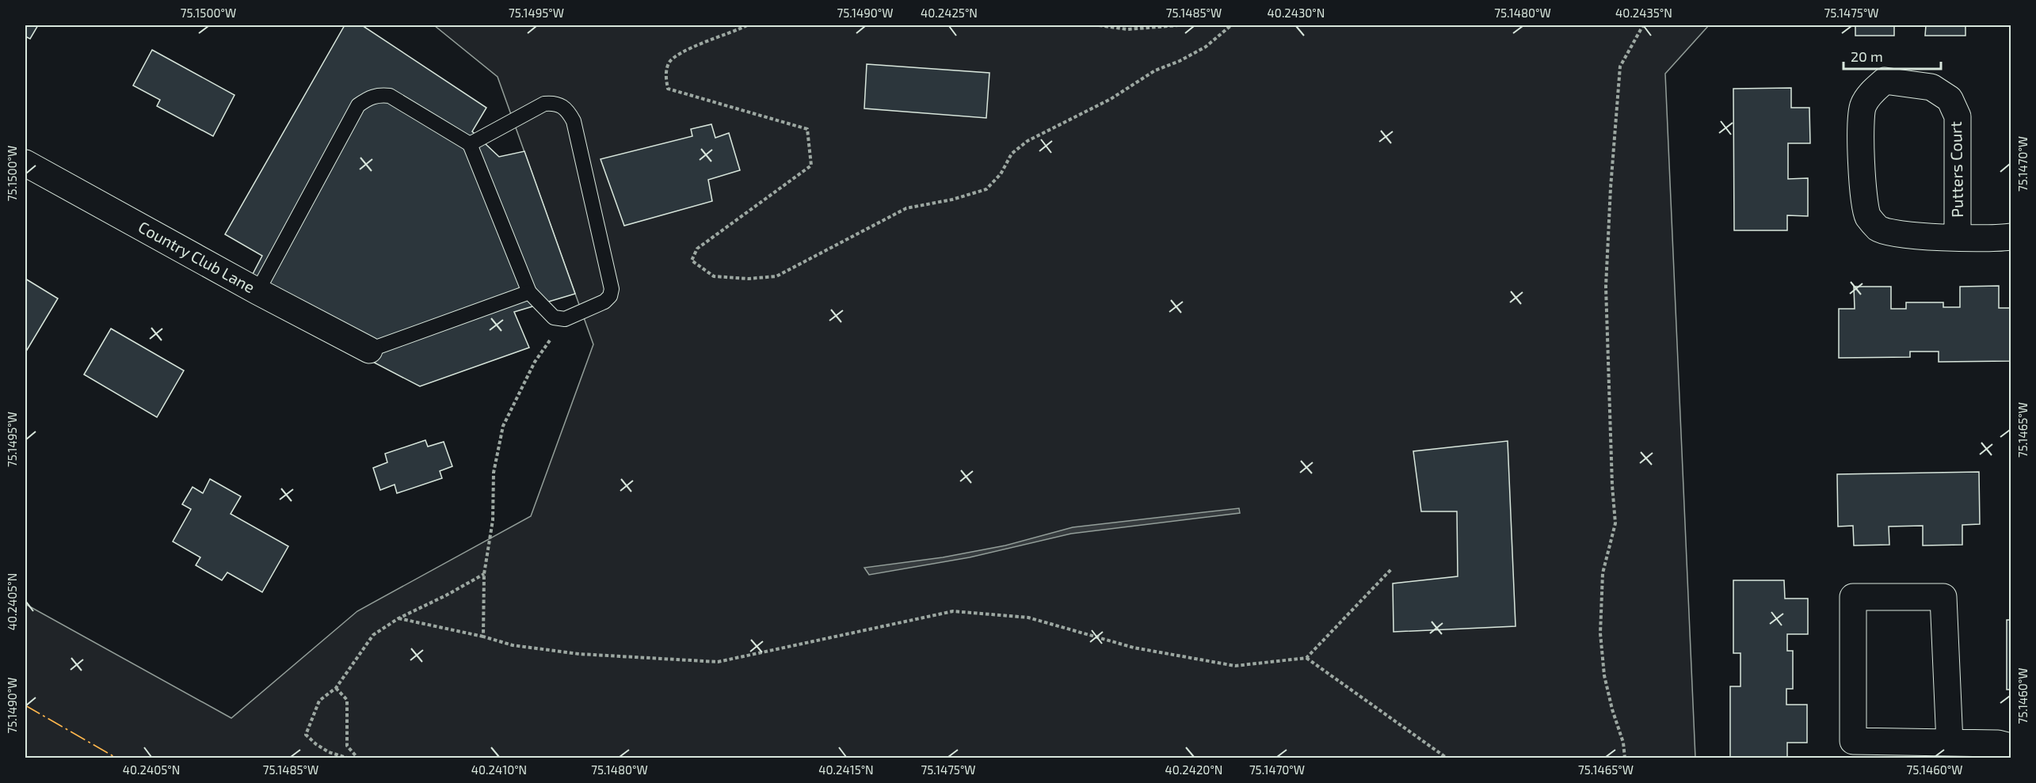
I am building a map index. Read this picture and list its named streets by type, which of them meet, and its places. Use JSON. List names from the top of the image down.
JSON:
{
  "streets": {
    "street": ["Putters Court", "Country Club Lane"]
  },
  "scale_bar": "20 m",
  "coordinates": [
    "75.1500°W",
    "75.1495°W",
    "75.1490°W",
    "40.2425°N",
    "75.1485°W",
    "40.2430°N",
    "75.1480°W",
    "40.2435°N",
    "75.1475°W",
    "75.1470°W",
    "75.1465°W",
    "40.2405°N",
    "75.1460°W",
    "40.2410°N",
    "40.2415°N",
    "40.2420°N"
  ]
}
